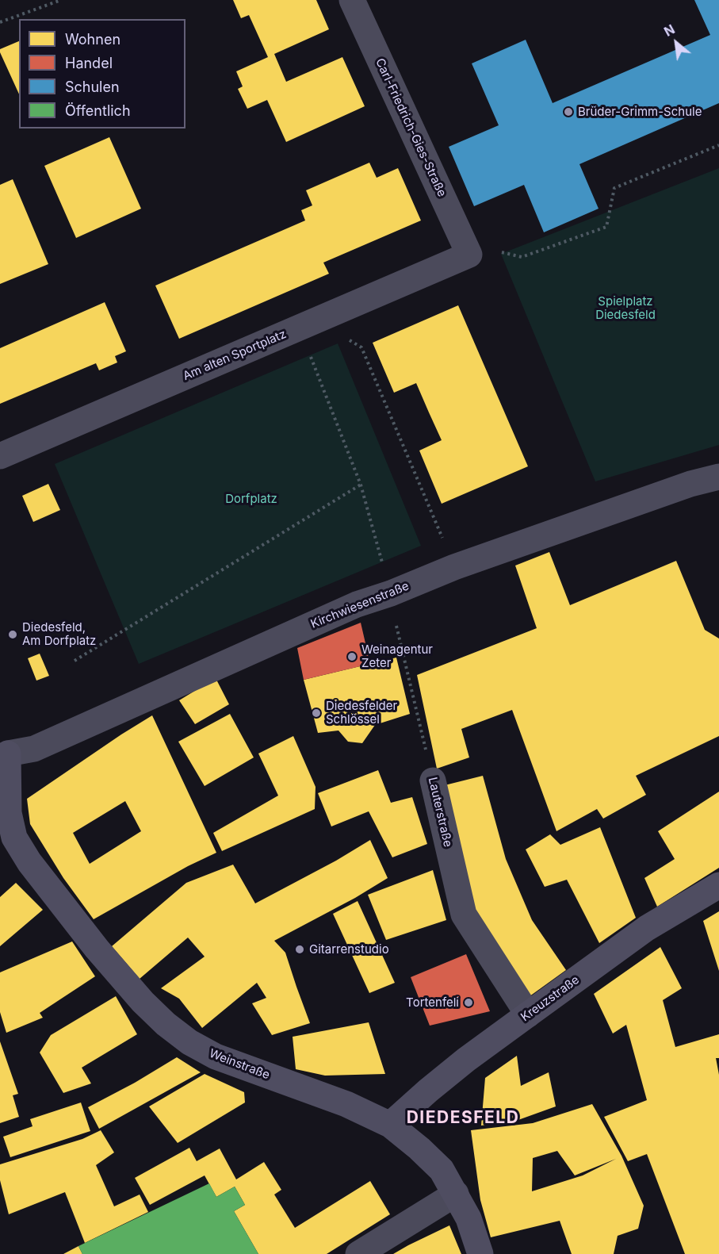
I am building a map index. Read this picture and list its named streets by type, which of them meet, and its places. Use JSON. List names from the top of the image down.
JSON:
{
  "streets": {
    "street": [
      "Carl-Friedrich-Gies-Straße",
      "Am alten Sportplatz",
      "Kirchwiesenstraße",
      "Lauterstraße",
      "Kreuzstraße",
      "Weinstraße"
    ]
  },
  "crossings": [
    ["Carl-Friedrich-Gies-Straße", "Am alten Sportplatz"],
    ["Am alten Sportplatz", "Lauterstraße"],
    ["Kirchwiesenstraße", "Lauterstraße"],
    ["Kirchwiesenstraße", "Weinstraße"],
    ["Lauterstraße", "Kreuzstraße"],
    ["Kreuzstraße", "Weinstraße"]
  ],
  "districts": ["DIEDESFELD"],
  "parks": ["Spielplatz Diedesfeld", "Dorfplatz"],
  "places": [
    "Brüder-Grimm-Schule",
    "Diedesfeld, Am Dorfplatz",
    "Weinagentur Zeter",
    "Diedesfelder Schlössel",
    "Gitarrenstudio",
    "Tortenfeli"
  ],
  "legend": [
    "Wohnen",
    "Handel",
    "Schulen",
    "Öffentlich"
  ],
  "north": "top left"
}
